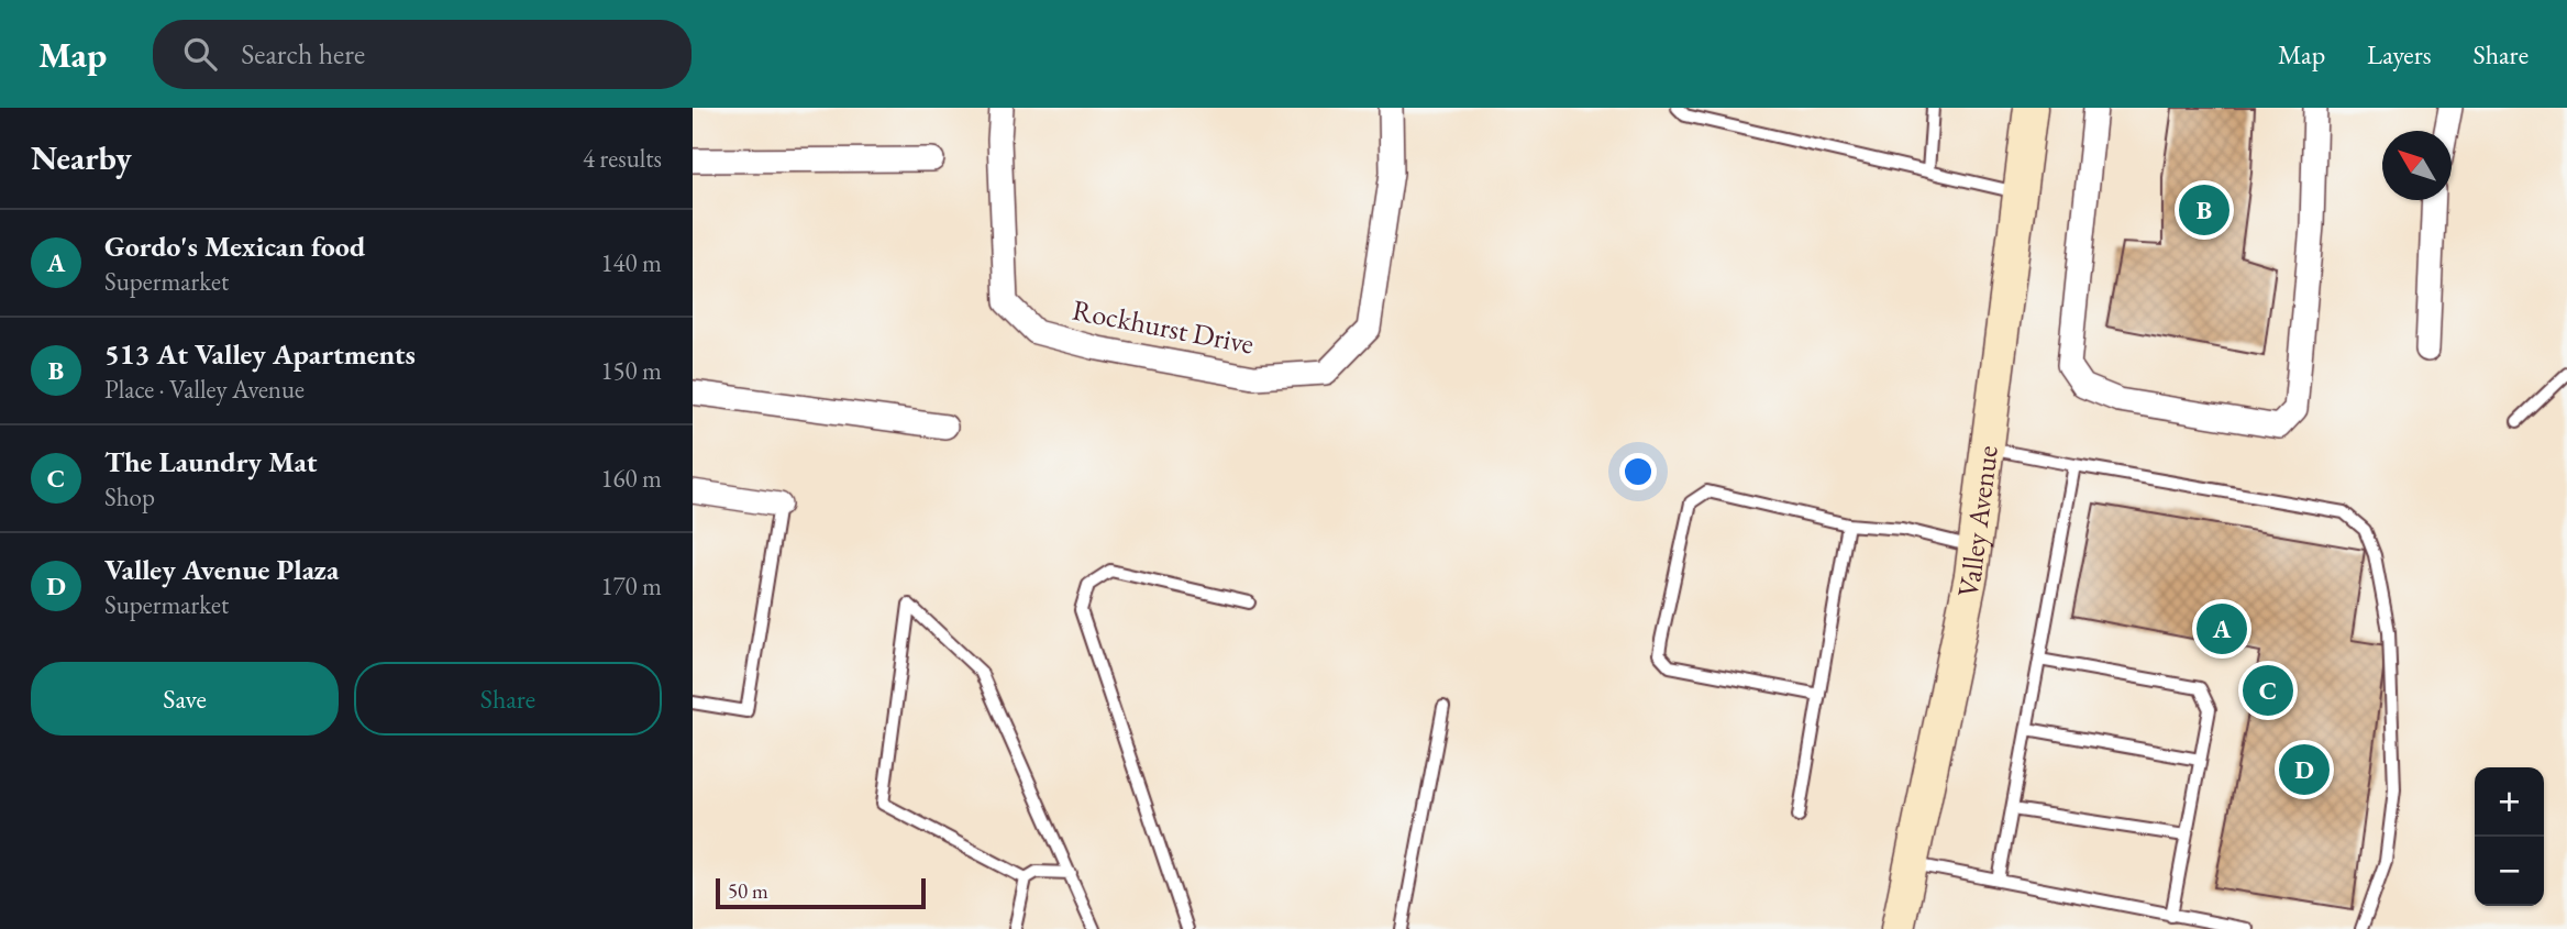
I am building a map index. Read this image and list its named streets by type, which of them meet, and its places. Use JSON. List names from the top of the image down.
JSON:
{
  "streets": {
    "main road": ["Valley Avenue"],
    "street": ["Rockhurst Drive"]
  },
  "scale_bar": "50 m",
  "north": "top left",
  "page": {
    "header": "Map",
    "search": "Search here",
    "nav": ["Map", "Layers", "Share"],
    "heading": ["Nearby", "4 results"],
    "pins": [
      "B",
      "A",
      "C",
      "D"
    ],
    "list": [
      {
        "mark": "A",
        "name": "Gordo's Mexican food",
        "note": "Supermarket",
        "value": "140 m"
      },
      {
        "mark": "B",
        "name": "513 At Valley Apartments",
        "note": "Place · Valley Avenue",
        "value": "150 m"
      },
      {
        "mark": "C",
        "name": "The Laundry Mat",
        "note": "Shop",
        "value": "160 m"
      },
      {
        "mark": "D",
        "name": "Valley Avenue Plaza",
        "note": "Supermarket",
        "value": "170 m"
      }
    ],
    "buttons": ["Save", "Share"],
    "map_buttons": ["+", "−"],
    "scale": "50 m"
  }
}
